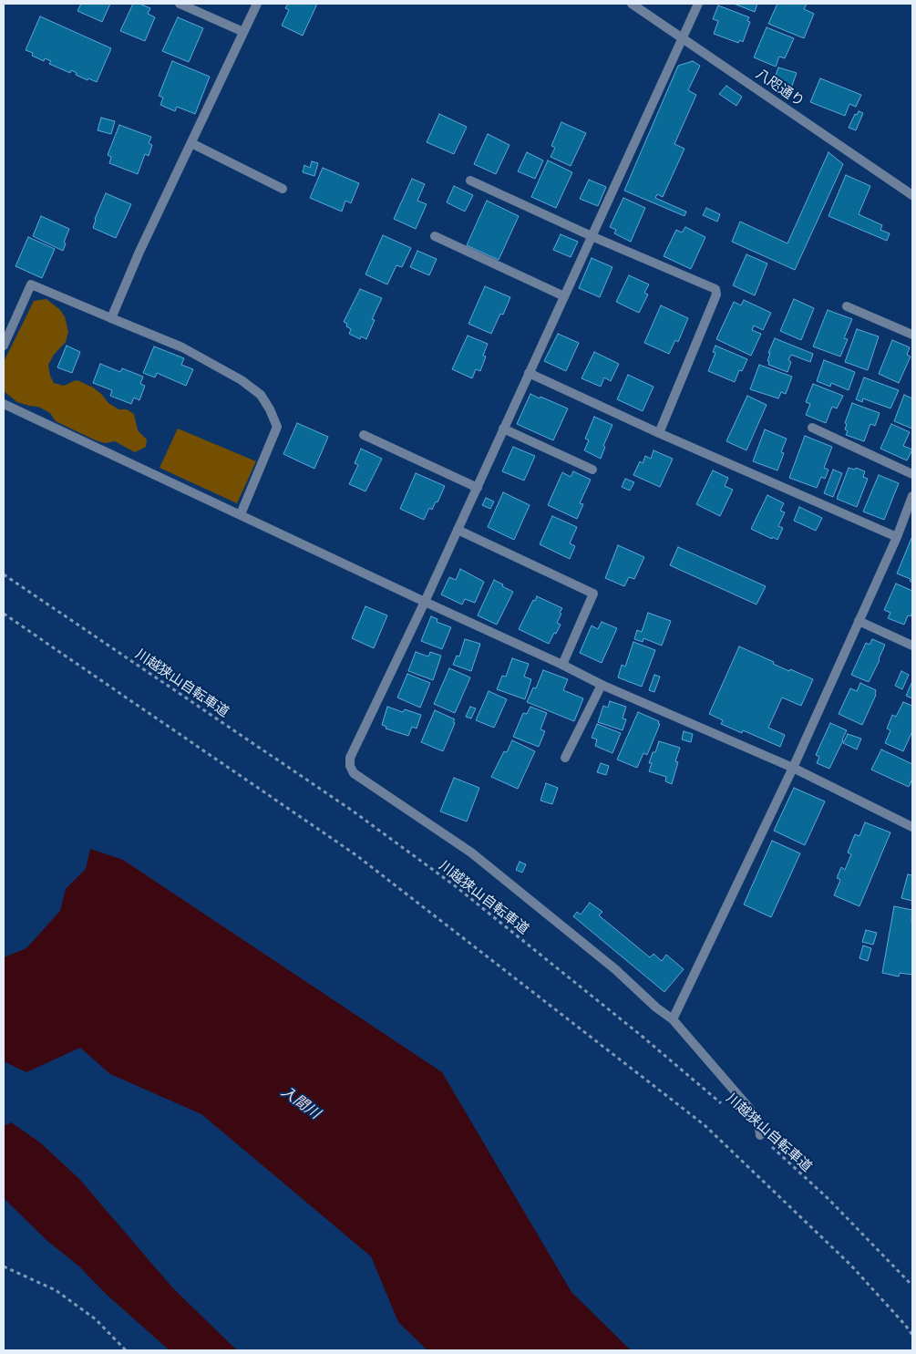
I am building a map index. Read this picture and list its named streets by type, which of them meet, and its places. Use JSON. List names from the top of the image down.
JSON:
{
  "streets": {
    "street": ["八咫通り"],
    "path": ["川越狭山自転車道"]
  },
  "water": ["入間川"]
}
